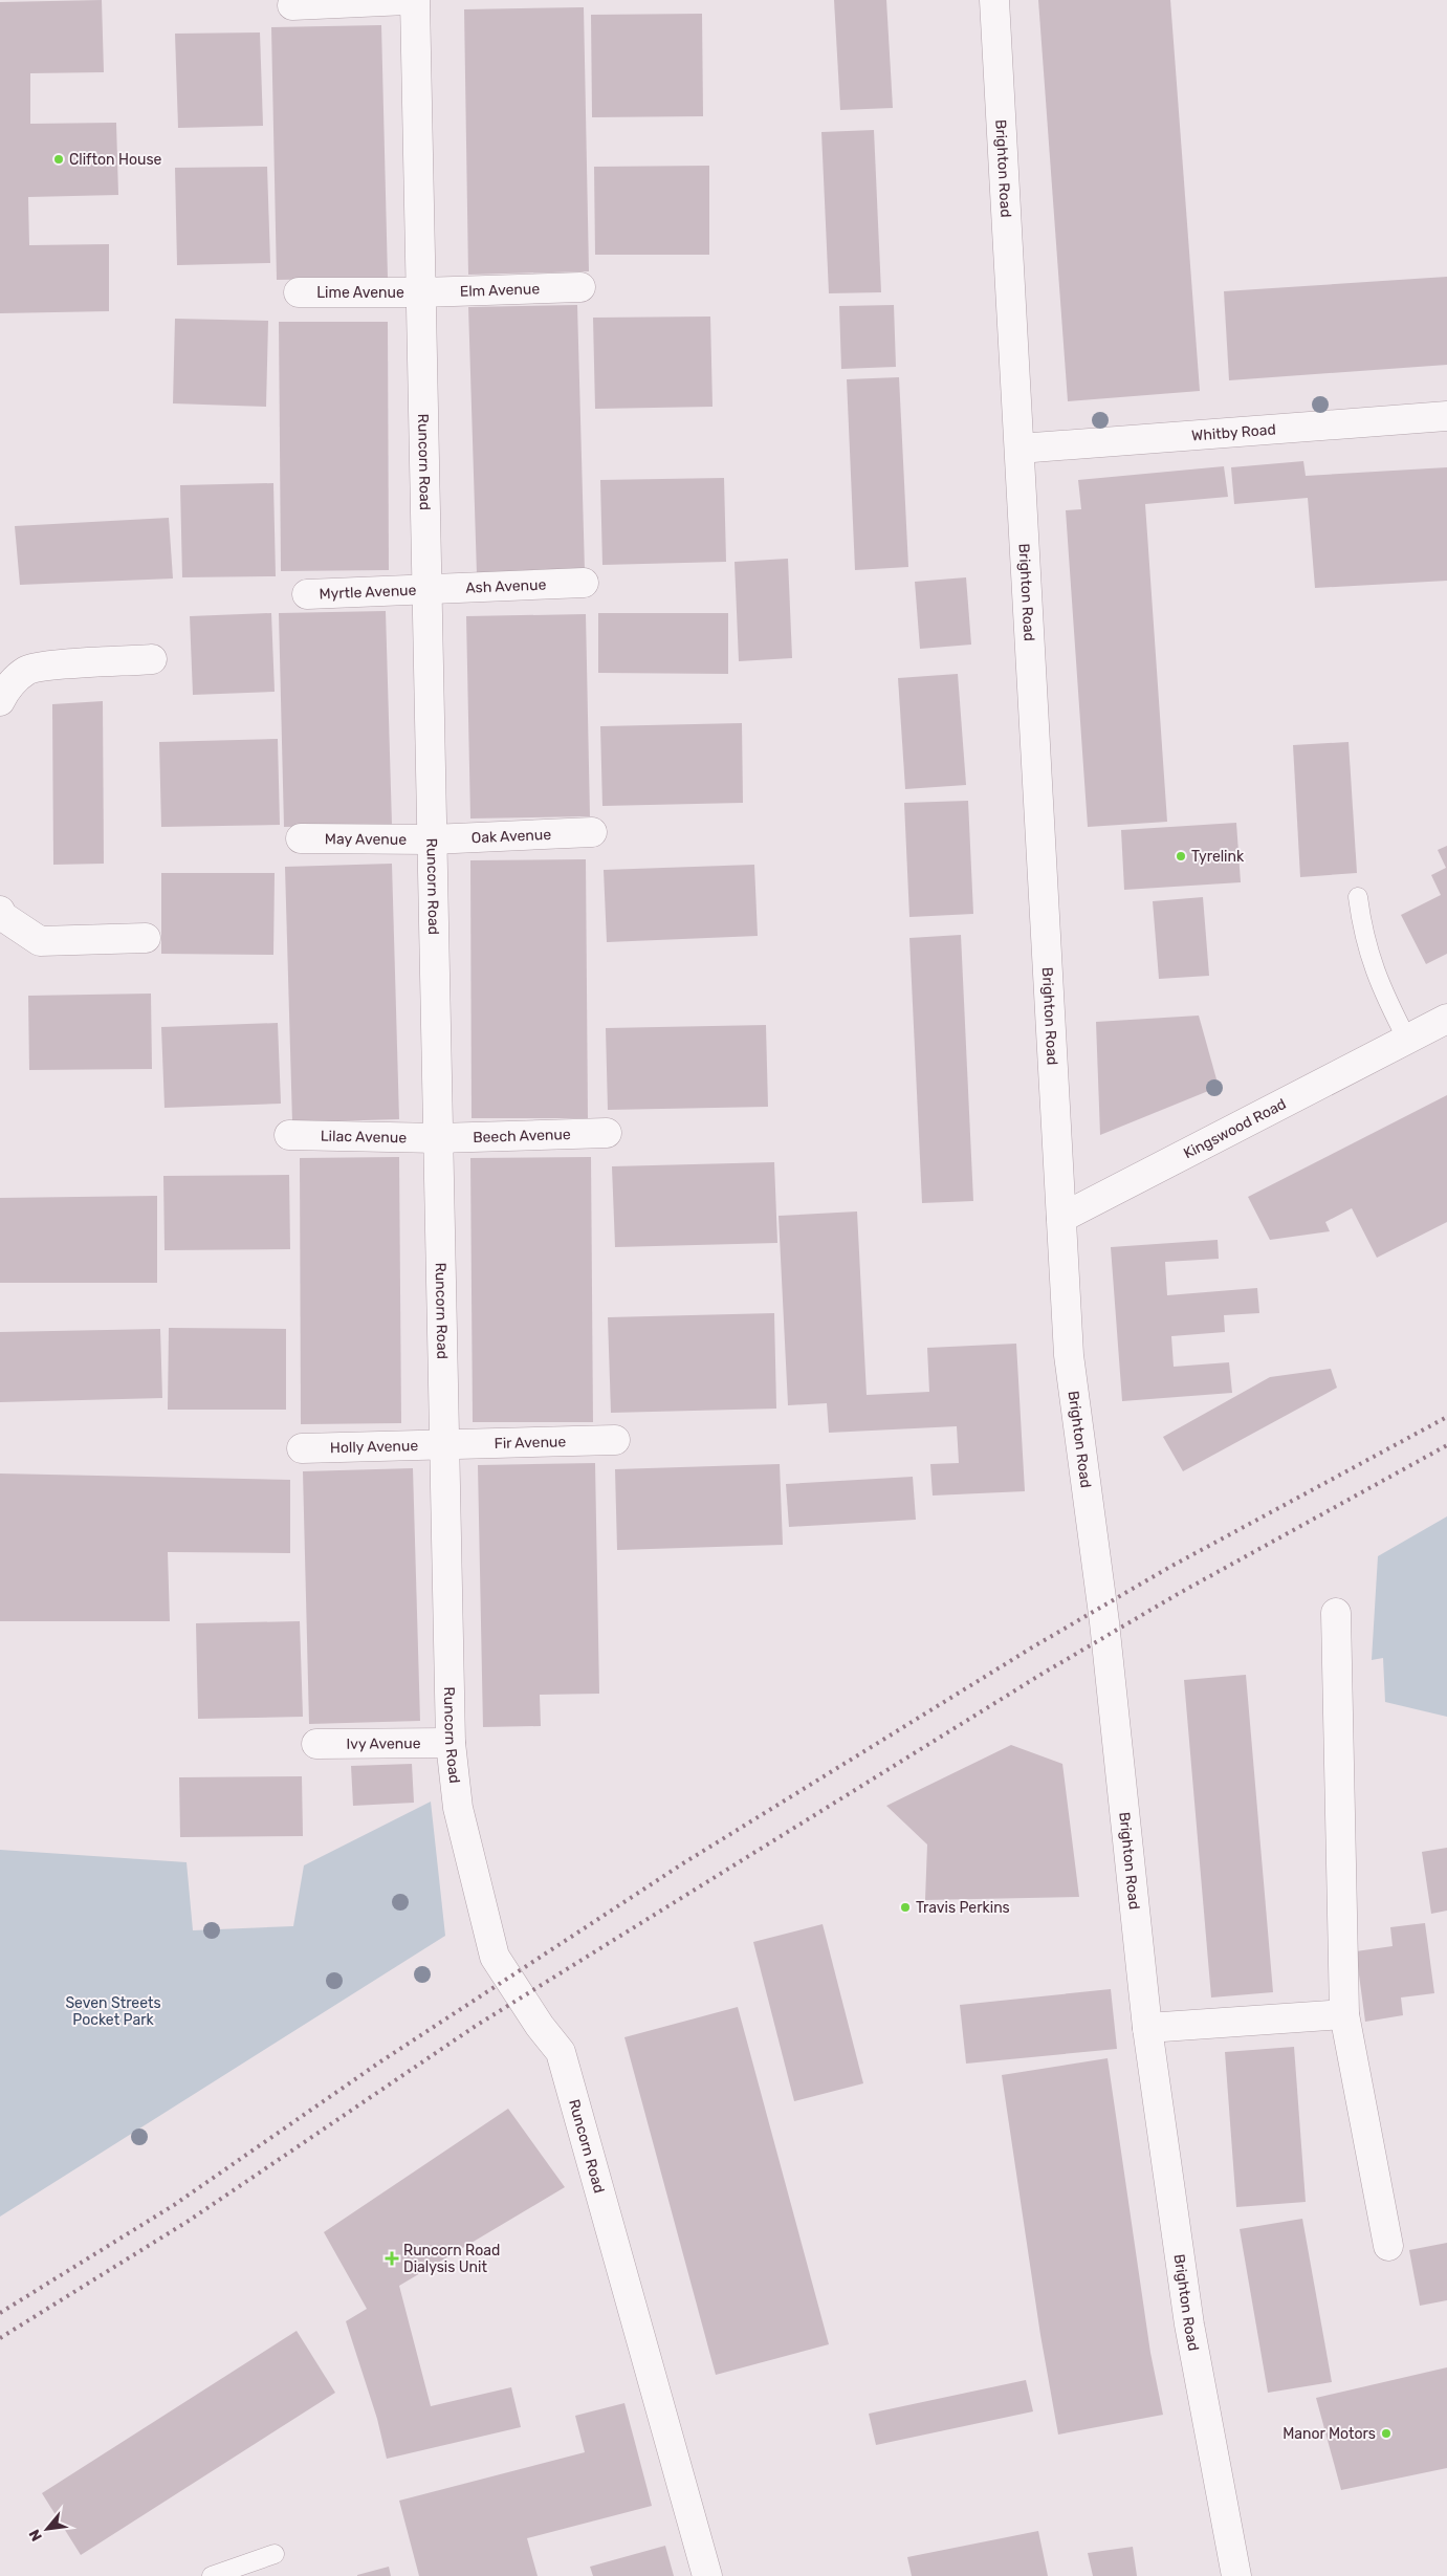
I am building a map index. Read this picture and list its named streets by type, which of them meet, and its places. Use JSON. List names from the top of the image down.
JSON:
{
  "streets": {
    "street": [
      "Brighton Road",
      "Elm Avenue",
      "Lime Avenue",
      "Whitby Road",
      "Runcorn Road",
      "Ash Avenue",
      "Myrtle Avenue",
      "Oak Avenue",
      "May Avenue",
      "Kingswood Road",
      "Beech Avenue",
      "Lilac Avenue",
      "Fir Avenue",
      "Holly Avenue",
      "Ivy Avenue"
    ]
  },
  "crossings": [
    ["Brighton Road", "Whitby Road"],
    ["Brighton Road", "Kingswood Road"],
    ["Elm Avenue", "Lime Avenue"],
    ["Elm Avenue", "Runcorn Road"],
    ["Lime Avenue", "Runcorn Road"],
    ["Runcorn Road", "Ash Avenue"],
    ["Runcorn Road", "Myrtle Avenue"],
    ["Runcorn Road", "Oak Avenue"],
    ["Runcorn Road", "May Avenue"],
    ["Runcorn Road", "Beech Avenue"],
    ["Runcorn Road", "Lilac Avenue"],
    ["Runcorn Road", "Fir Avenue"],
    ["Runcorn Road", "Holly Avenue"],
    ["Runcorn Road", "Ivy Avenue"],
    ["Ash Avenue", "Myrtle Avenue"],
    ["Oak Avenue", "May Avenue"],
    ["Beech Avenue", "Lilac Avenue"],
    ["Fir Avenue", "Holly Avenue"]
  ],
  "parks": ["Seven Streets Pocket Park"],
  "places": {
    "other": [
      "Clifton House",
      "Tyrelink",
      "Travis Perkins",
      "Manor Motors"
    ],
    "health": ["Runcorn Road Dialysis Unit"]
  },
  "north": "bottom left"
}
